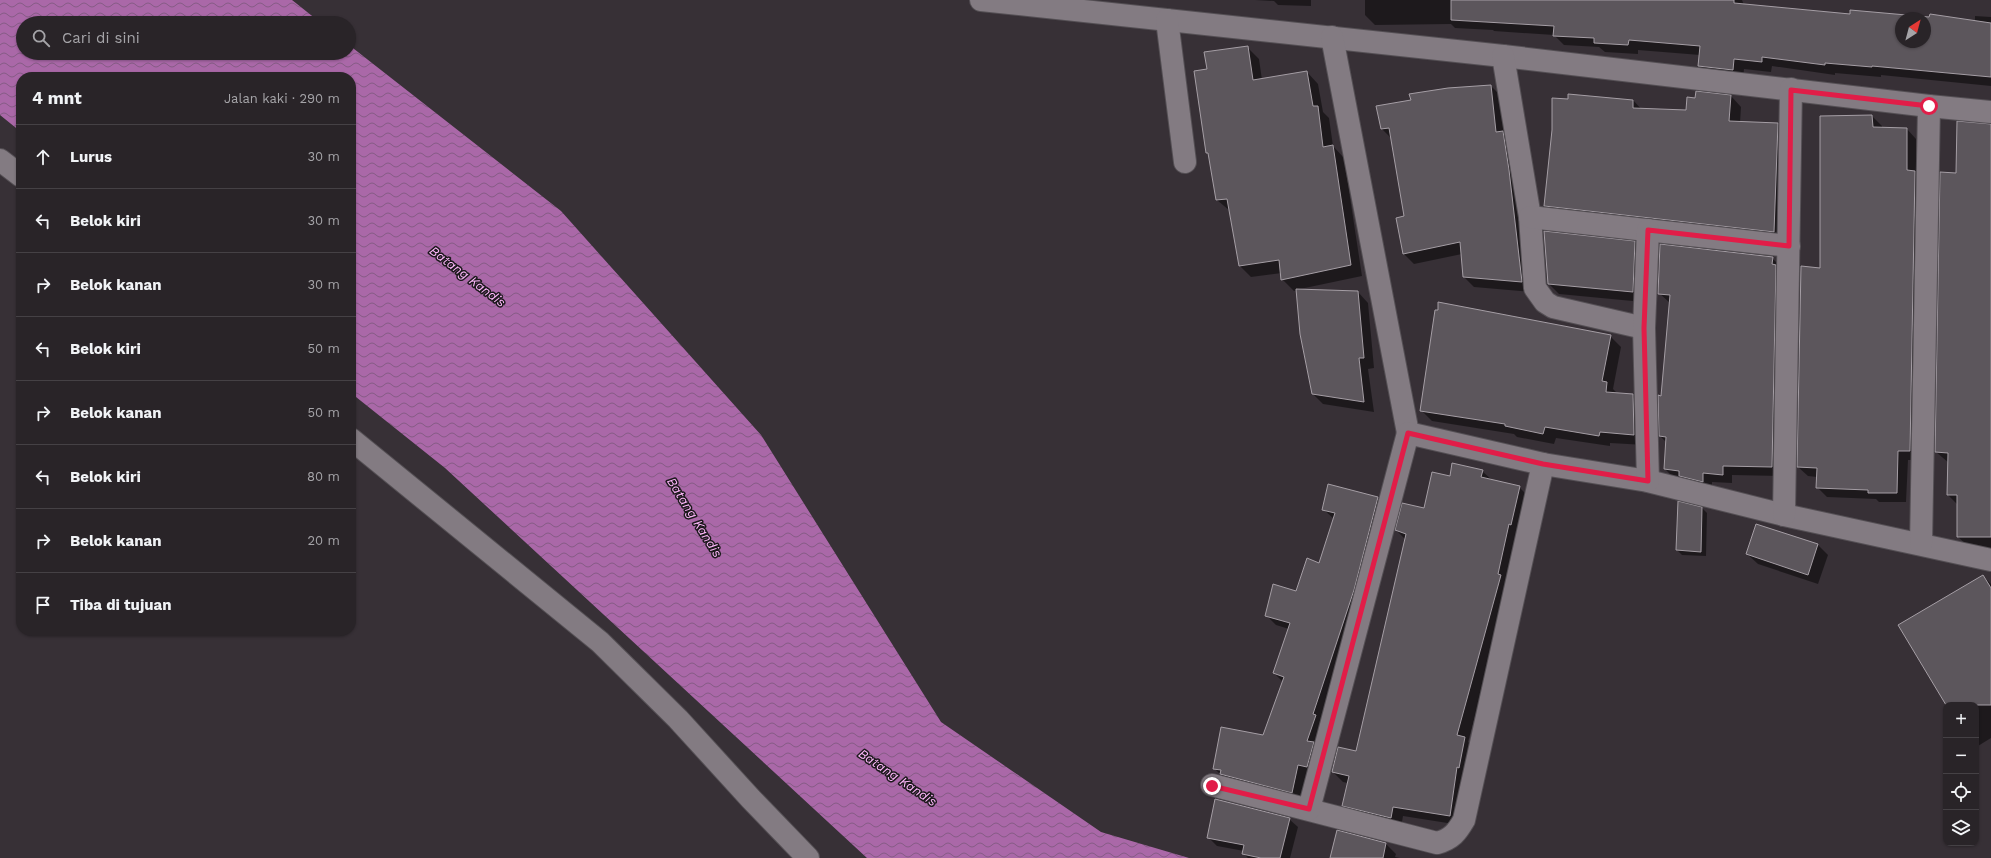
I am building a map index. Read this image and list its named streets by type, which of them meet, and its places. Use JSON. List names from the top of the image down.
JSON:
{
  "water": ["Batang Kandis"],
  "north": "top right",
  "page": {
    "search": "Cari di sini",
    "heading": ["4 mnt", "Jalan kaki · 290 m"],
    "list": [
      ["Lurus", "30 m"],
      ["Belok kiri", "30 m"],
      ["Belok kanan", "30 m"],
      ["Belok kiri", "50 m"],
      ["Belok kanan", "50 m"],
      ["Belok kiri", "80 m"],
      ["Belok kanan", "20 m"],
      "Tiba di tujuan"
    ],
    "map_buttons": ["+", "−"]
  }
}
